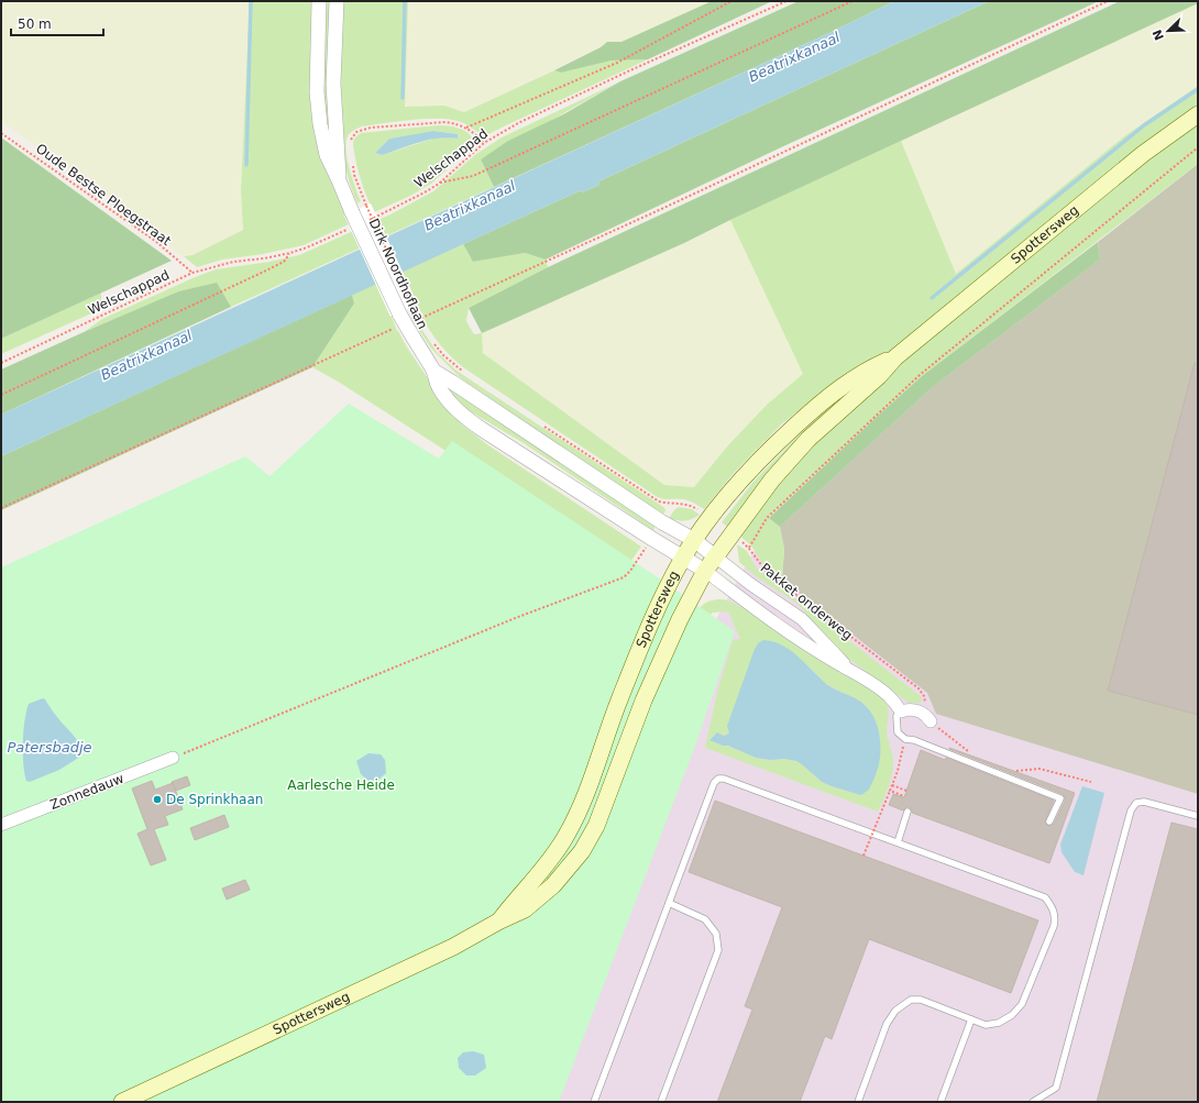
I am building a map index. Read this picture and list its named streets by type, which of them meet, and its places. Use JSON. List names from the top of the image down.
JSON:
{
  "streets": {
    "main road": ["Spottersweg"],
    "street": ["Dirk Noordhoflaan", "Pakket onderweg", "Zonnedauw"],
    "path": ["Welschappad", "Oude Bestse Ploegstraat"]
  },
  "crossings": [
    ["Welschappad", "Oude Bestse Ploegstraat"],
    ["Spottersweg", "Dirk Noordhoflaan"],
    ["Spottersweg", "Pakket onderweg"],
    ["Dirk Noordhoflaan", "Pakket onderweg"]
  ],
  "water": ["Beatrixkanaal", "Patersbadje"],
  "parks": ["Aarlesche Heide"],
  "places": ["De Sprinkhaan"],
  "scale_bar": "50 m",
  "north": "bottom left"
}
